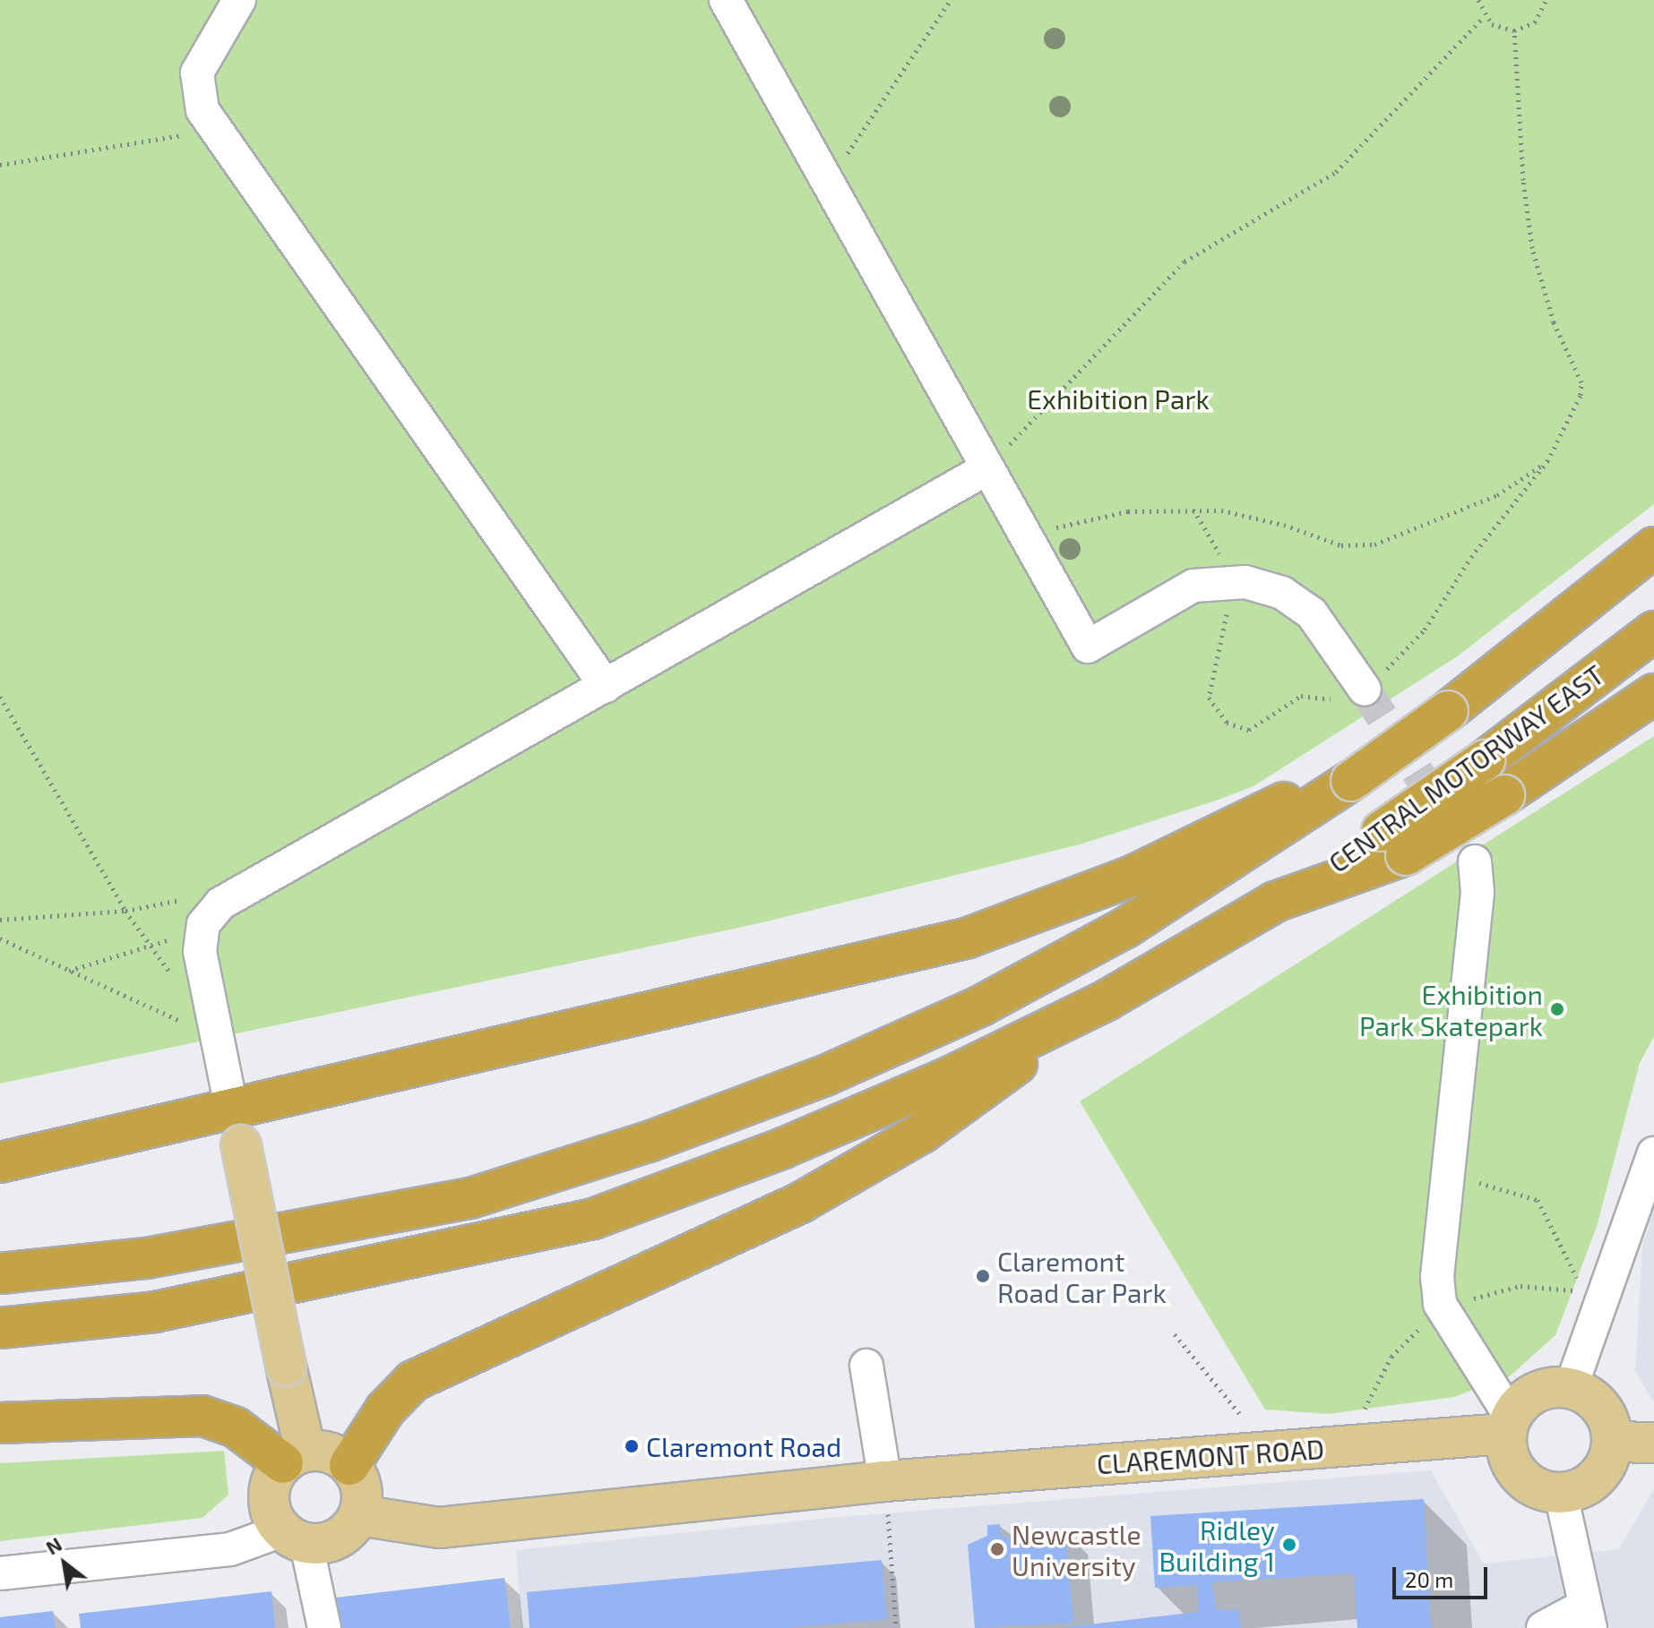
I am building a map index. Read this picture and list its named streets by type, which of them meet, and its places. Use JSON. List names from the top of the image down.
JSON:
{
  "streets": {
    "highway": ["CENTRAL MOTORWAY EAST"],
    "main road": ["CLAREMONT ROAD"]
  },
  "parks": ["Exhibition Park"],
  "places": [
    "Exhibition Park Skatepark",
    "Claremont Road Car Park",
    "Claremont Road",
    "Ridley Building 1",
    "Newcastle University"
  ],
  "scale_bar": "20 m",
  "north": "top left"
}
